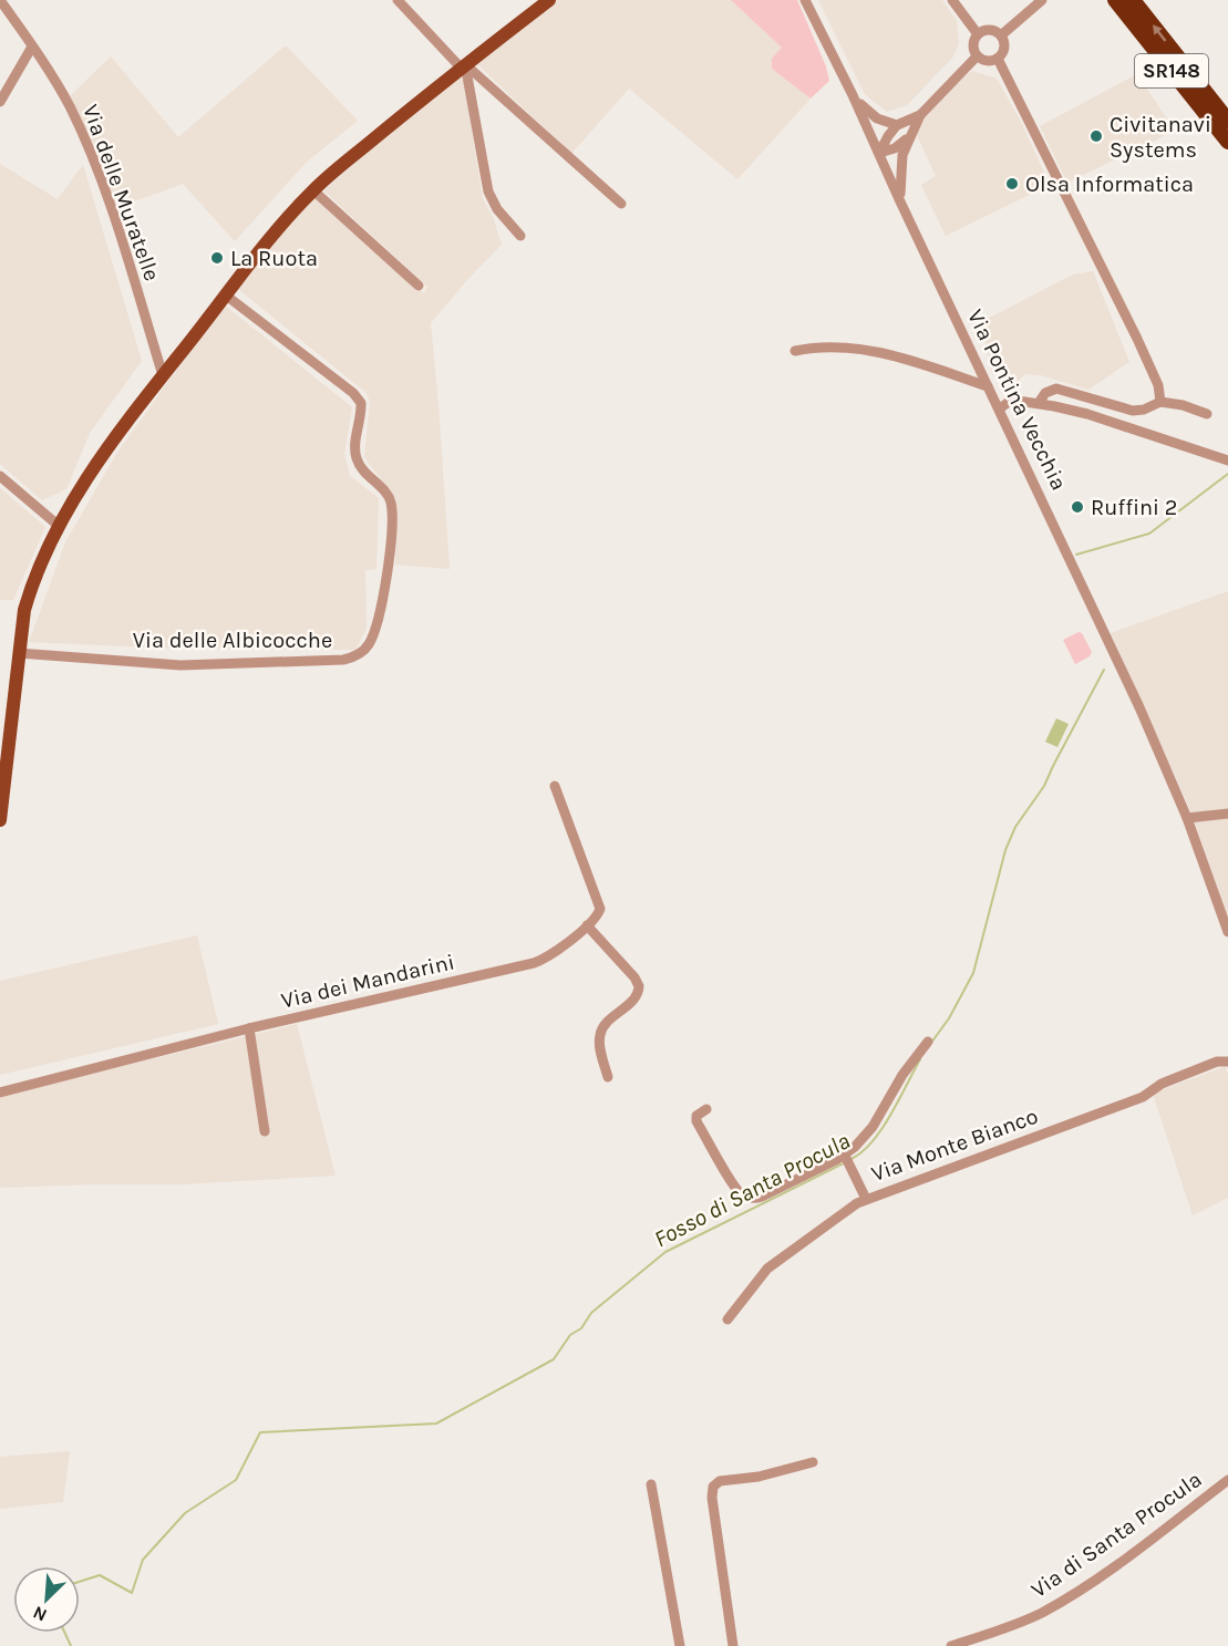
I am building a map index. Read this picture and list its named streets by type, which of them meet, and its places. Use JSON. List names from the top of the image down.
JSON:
{
  "streets": {
    "highway": ["SR148"],
    "street": [
      "Via delle Muratelle",
      "Via Pontina Vecchia",
      "Via delle Albicocche",
      "Via dei Mandarini",
      "Via Monte Bianco",
      "Via di Santa Procula"
    ]
  },
  "water": ["Fosso di Santa Procula"],
  "places": [
    "Civitanavi Systems",
    "Olsa Informatica",
    "La Ruota",
    "Ruffini 2"
  ],
  "north": "bottom left"
}
